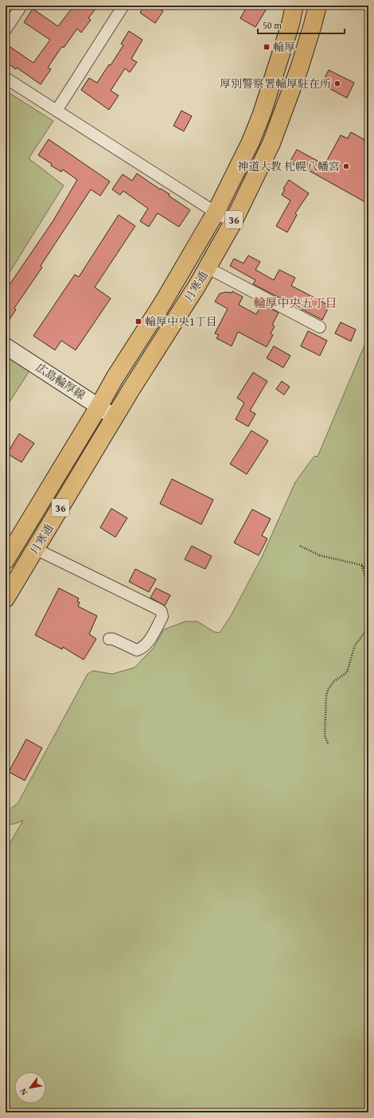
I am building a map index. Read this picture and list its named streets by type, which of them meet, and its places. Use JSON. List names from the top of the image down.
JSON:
{
  "streets": {
    "highway": ["36", "月寒通"],
    "street": ["広島輪厚線"]
  },
  "crossings": [
    ["月寒通", "広島輪厚線"]
  ],
  "districts": ["輪厚中央五丁目"],
  "places": {
    "transit": ["輪厚", "輪厚中央1丁目"],
    "other": ["厚別警察署輪厚駐在所", "神道大教 札幌八幡宮"]
  },
  "scale_bar": "50 m",
  "north": "bottom left"
}
